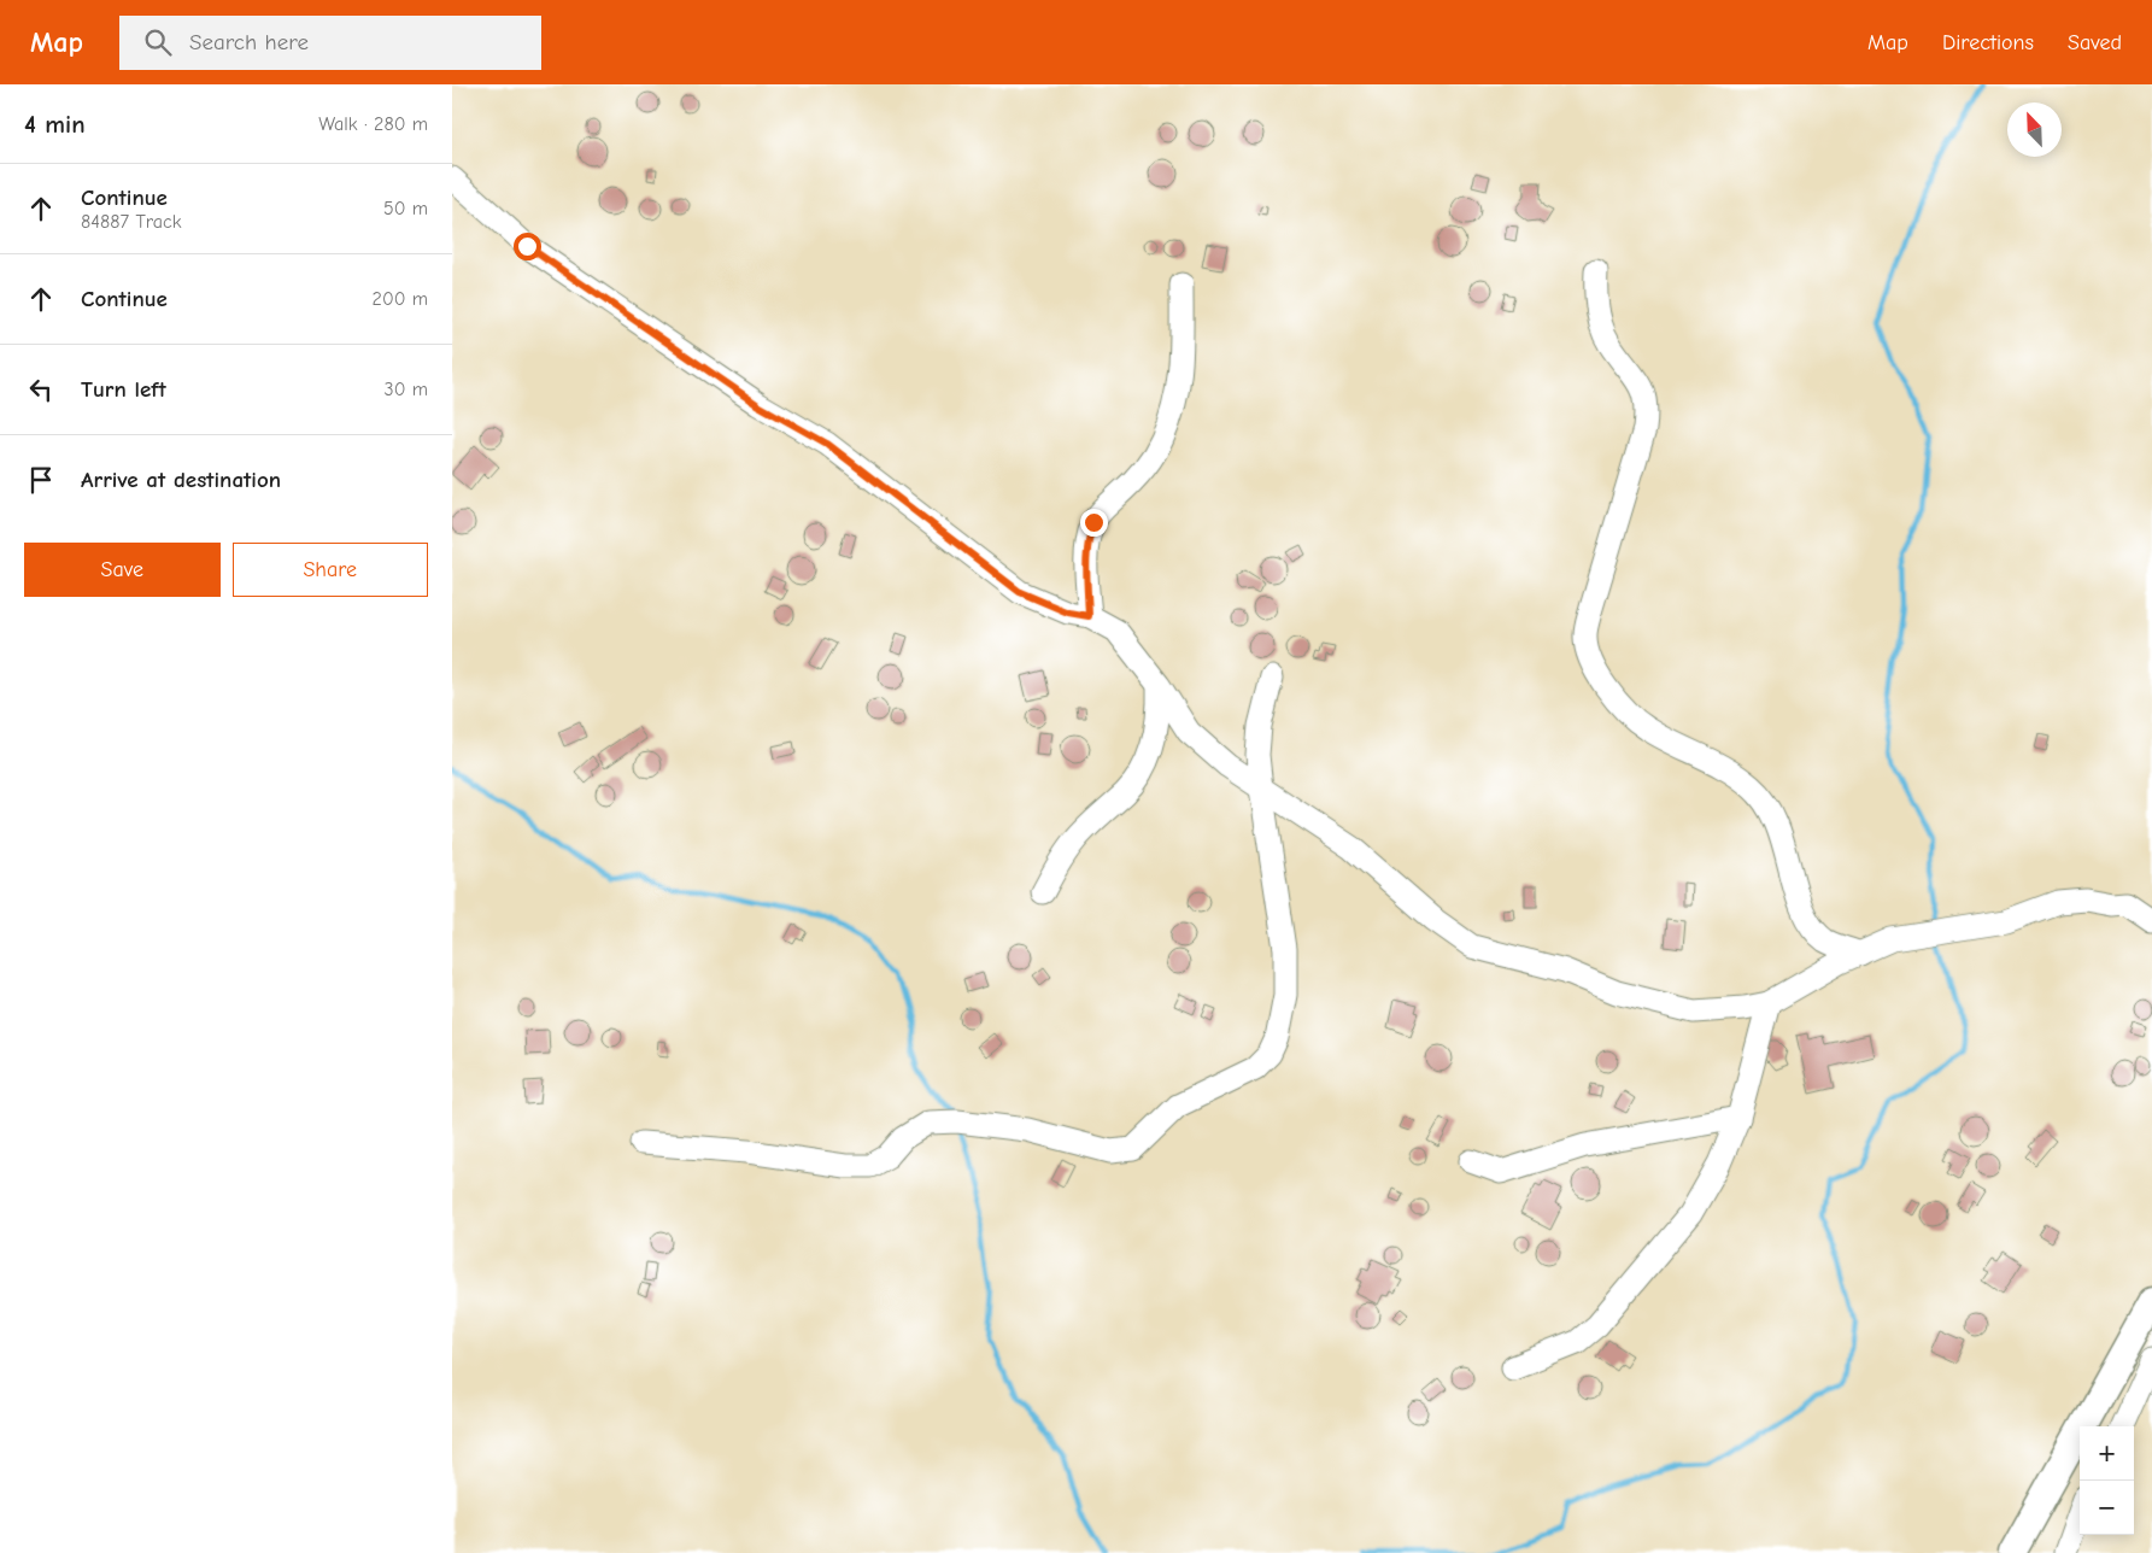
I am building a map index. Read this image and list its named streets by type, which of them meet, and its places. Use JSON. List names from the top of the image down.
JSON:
{
  "north": "top left",
  "page": {
    "header": "Map",
    "search": "Search here",
    "nav": ["Map", "Directions", "Saved"],
    "heading": ["4 min", "Walk · 280 m"],
    "list": [
      ["Continue", "84887 Track", "50 m"],
      ["Continue", "200 m"],
      ["Turn left", "30 m"],
      "Arrive at destination"
    ],
    "buttons": ["Save", "Share"],
    "map_buttons": ["+", "−"]
  }
}
